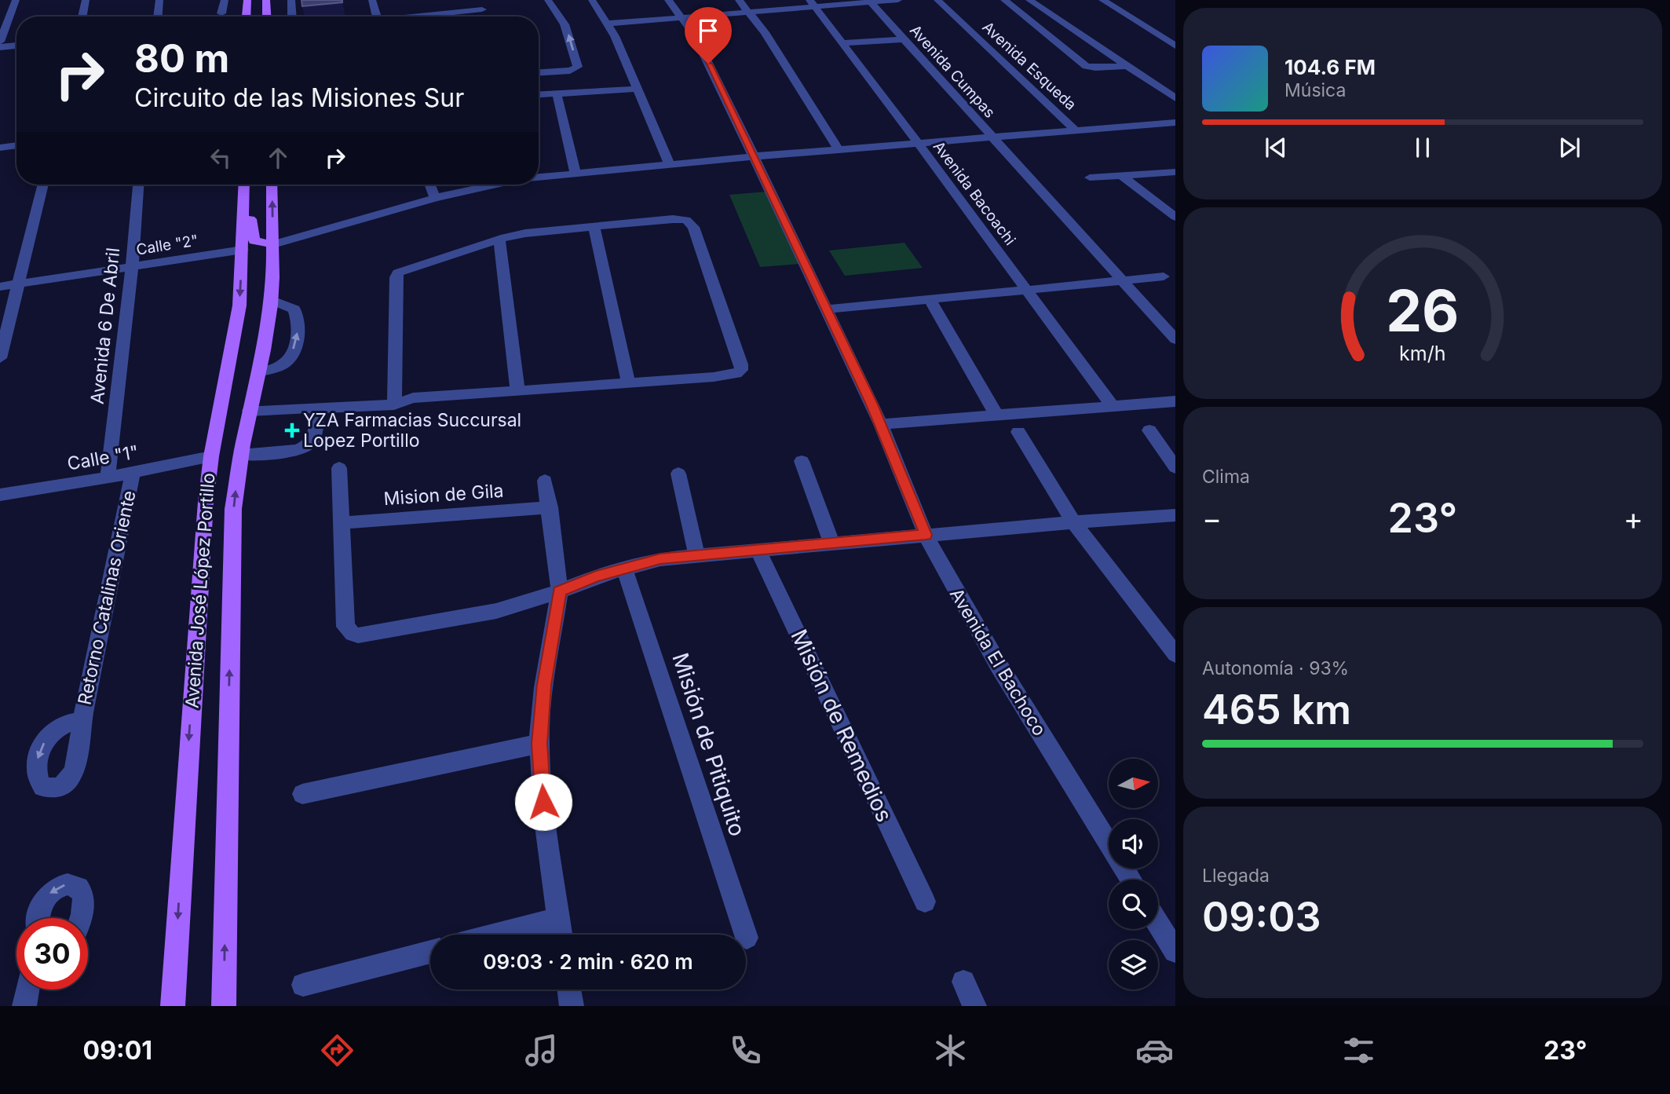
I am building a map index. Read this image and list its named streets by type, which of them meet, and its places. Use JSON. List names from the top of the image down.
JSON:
{
  "streets": {
    "main road": ["Avenida José López Portillo"],
    "street": [
      "Avenida Esqueda",
      "Avenida Cumpas",
      "Avenida Bacoachi",
      "Calle \"2\"",
      "Avenida 6 De Abril",
      "Calle \"1\"",
      "Mision de Gila",
      "Retorno Catalinas Oriente",
      "Avenida El Bachoco",
      "Misión de Remedios",
      "Misión de Pitiquito"
    ]
  },
  "crossings": [
    ["Calle \"2\"", "Avenida 6 De Abril"],
    ["Calle \"2\"", "Avenida José López Portillo"],
    ["Avenida 6 De Abril", "Calle \"1\""],
    ["Calle \"1\"", "Avenida José López Portillo"],
    ["Calle \"1\"", "Retorno Catalinas Oriente"]
  ],
  "places": {
    "health": ["YZA Farmacias Succursal Lopez Portillo"]
  },
  "north": "right",
  "page": {
    "turn": ["80 m", "Circuito de las Misiones Sur"],
    "song": ["104.6 FM", "Música"],
    "tile": [
      "Clima",
      ["Autonomía · 93%", "465 km"],
      ["Llegada", "09:03"]
    ],
    "heat": ["−", "23°", "+"],
    "limit": "30",
    "trip": "09:03 · 2 min · 620 m",
    "tabs": ["09:01", "23°"],
    "gauge": ["26", "km/h"]
  }
}
